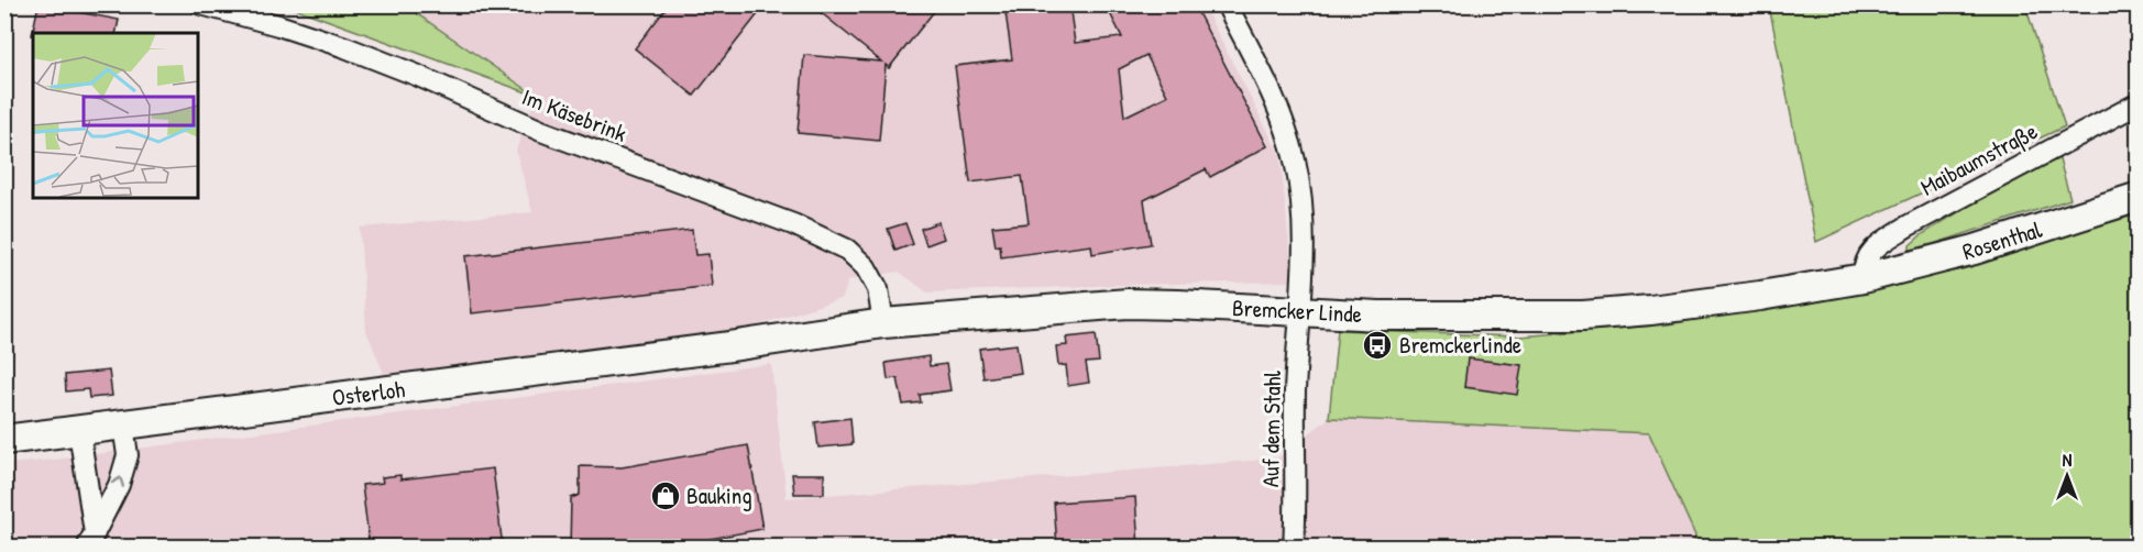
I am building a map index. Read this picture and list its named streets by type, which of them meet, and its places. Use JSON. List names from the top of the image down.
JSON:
{
  "streets": {
    "main road": ["Rosenthal", "Bremcker Linde", "Osterloh"],
    "street": ["Im Käsebrink", "Maibaumstraße", "Auf dem Stahl"]
  },
  "crossings": [
    ["Im Käsebrink", "Bremcker Linde"],
    ["Maibaumstraße", "Rosenthal"],
    ["Maibaumstraße", "Bremcker Linde"],
    ["Rosenthal", "Bremcker Linde"],
    ["Bremcker Linde", "Osterloh"],
    ["Bremcker Linde", "Auf dem Stahl"]
  ],
  "places": {
    "bus stop": ["Bremckerlinde"],
    "shop": ["Bauking"]
  },
  "north": "top"
}
